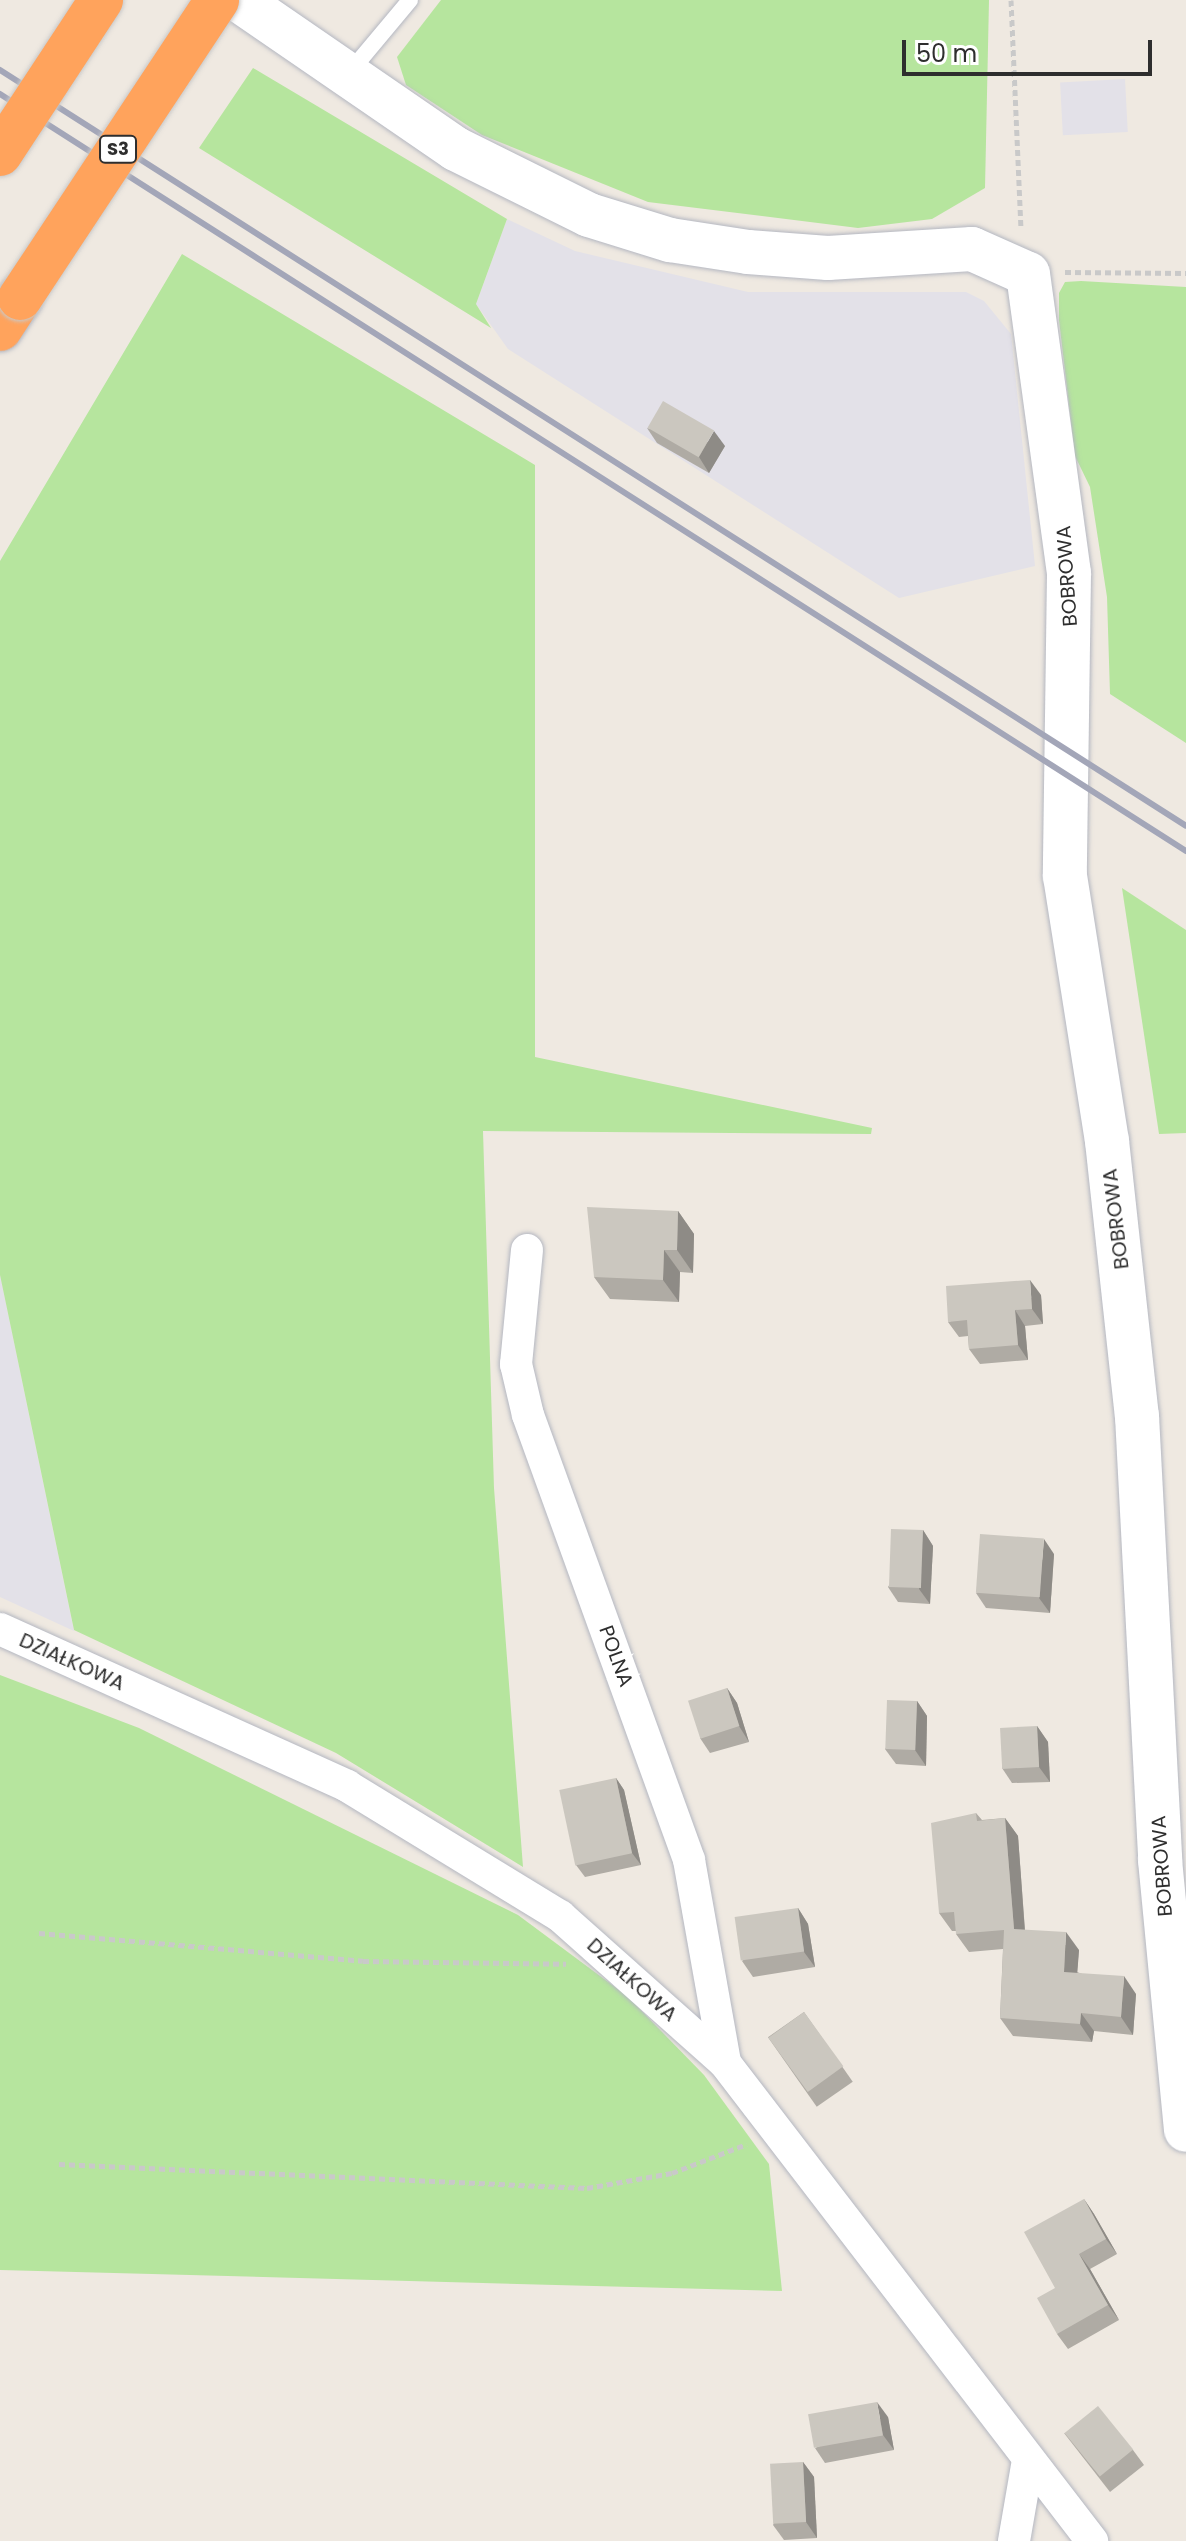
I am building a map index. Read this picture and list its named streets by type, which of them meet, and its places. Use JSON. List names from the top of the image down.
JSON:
{
  "streets": {
    "highway": ["S3"],
    "street": ["BOBROWA", "POLNA", "DZIAŁKOWA"]
  },
  "crossings": [
    ["POLNA", "DZIAŁKOWA"]
  ],
  "scale_bar": "50 m"
}
